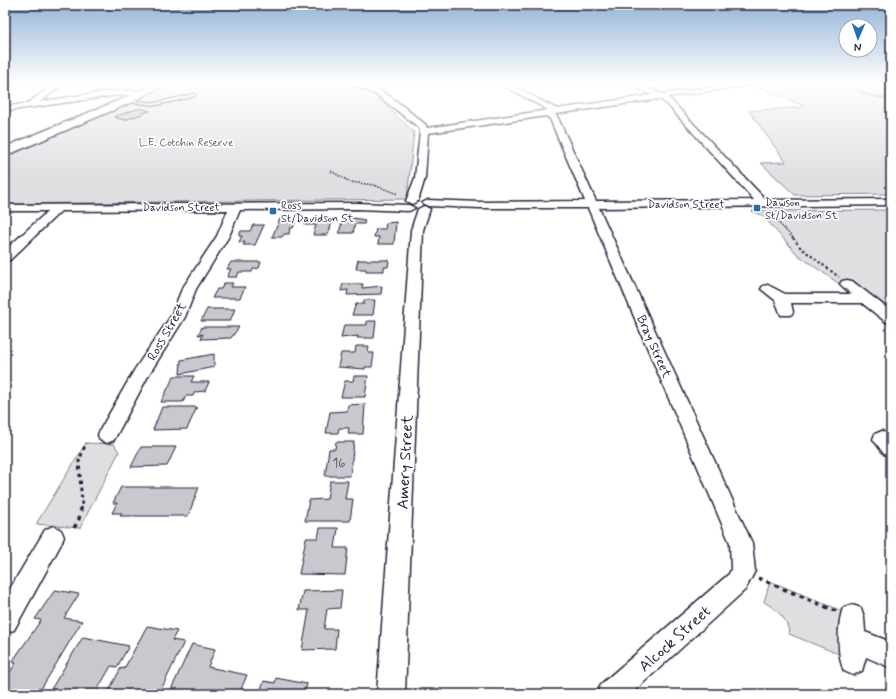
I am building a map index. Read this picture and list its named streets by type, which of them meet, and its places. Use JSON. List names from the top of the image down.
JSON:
{
  "streets": {
    "street": [
      "Davidson Street",
      "Ross Street",
      "Bray Street",
      "Amery Street",
      "Alcock Street"
    ]
  },
  "crossings": [
    ["Davidson Street", "Ross Street"],
    ["Davidson Street", "Bray Street"],
    ["Davidson Street", "Amery Street"],
    ["Bray Street", "Alcock Street"]
  ],
  "parks": ["L.E. Cotchin Reserve"],
  "places": {
    "transit": ["Dawson St/Davidson St", "Ross St/Davidson St"]
  },
  "house_numbers": ["16"],
  "north": "bottom"
}
